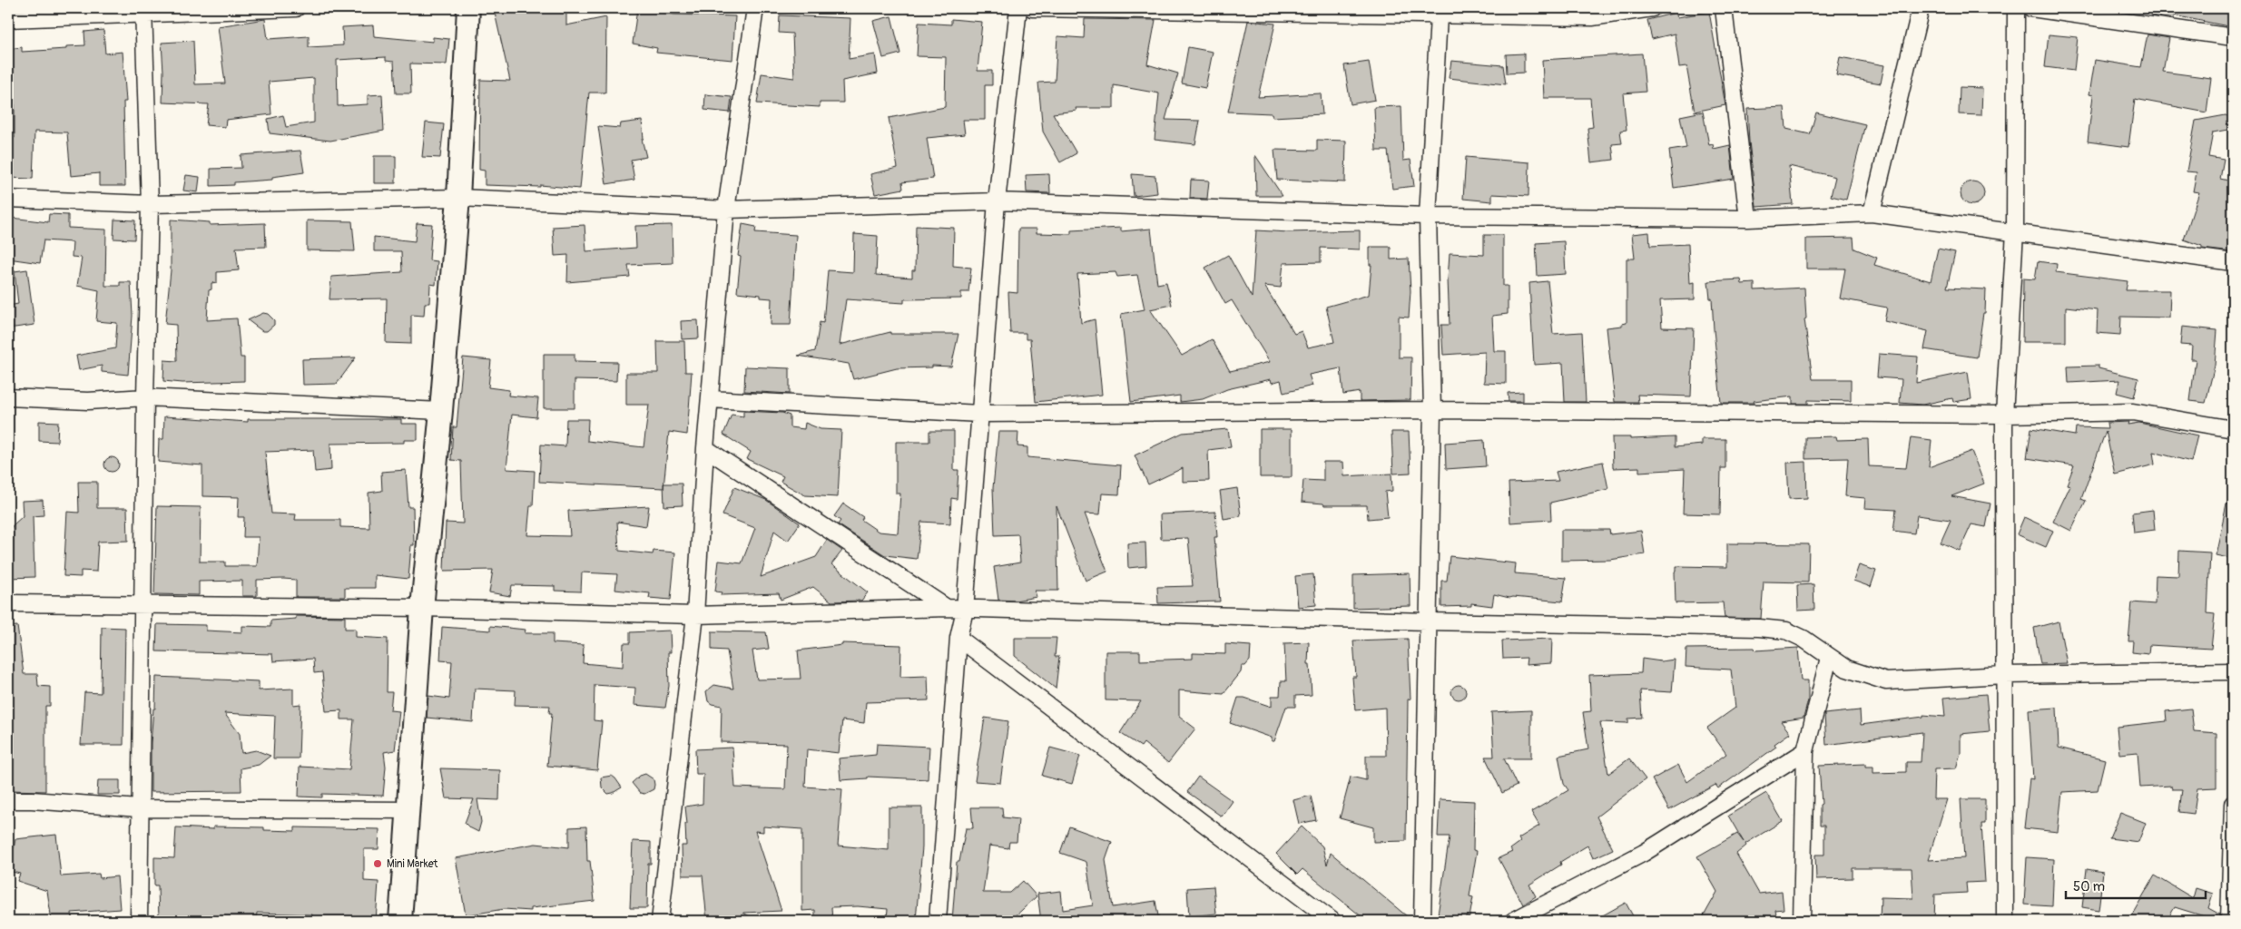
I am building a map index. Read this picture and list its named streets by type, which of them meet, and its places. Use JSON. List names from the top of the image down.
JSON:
{
  "places": ["Mini Market"],
  "scale_bar": "50 m"
}
